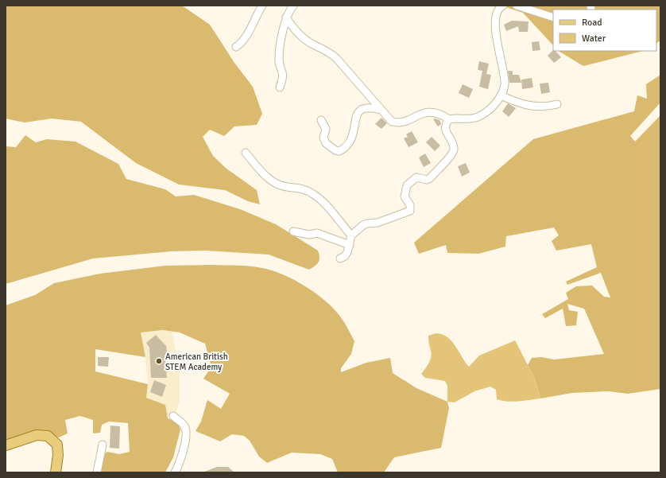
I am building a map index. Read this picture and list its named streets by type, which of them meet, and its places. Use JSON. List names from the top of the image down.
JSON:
{
  "places": ["American British STEM Academy"],
  "legend": ["Road", "Water"]
}
